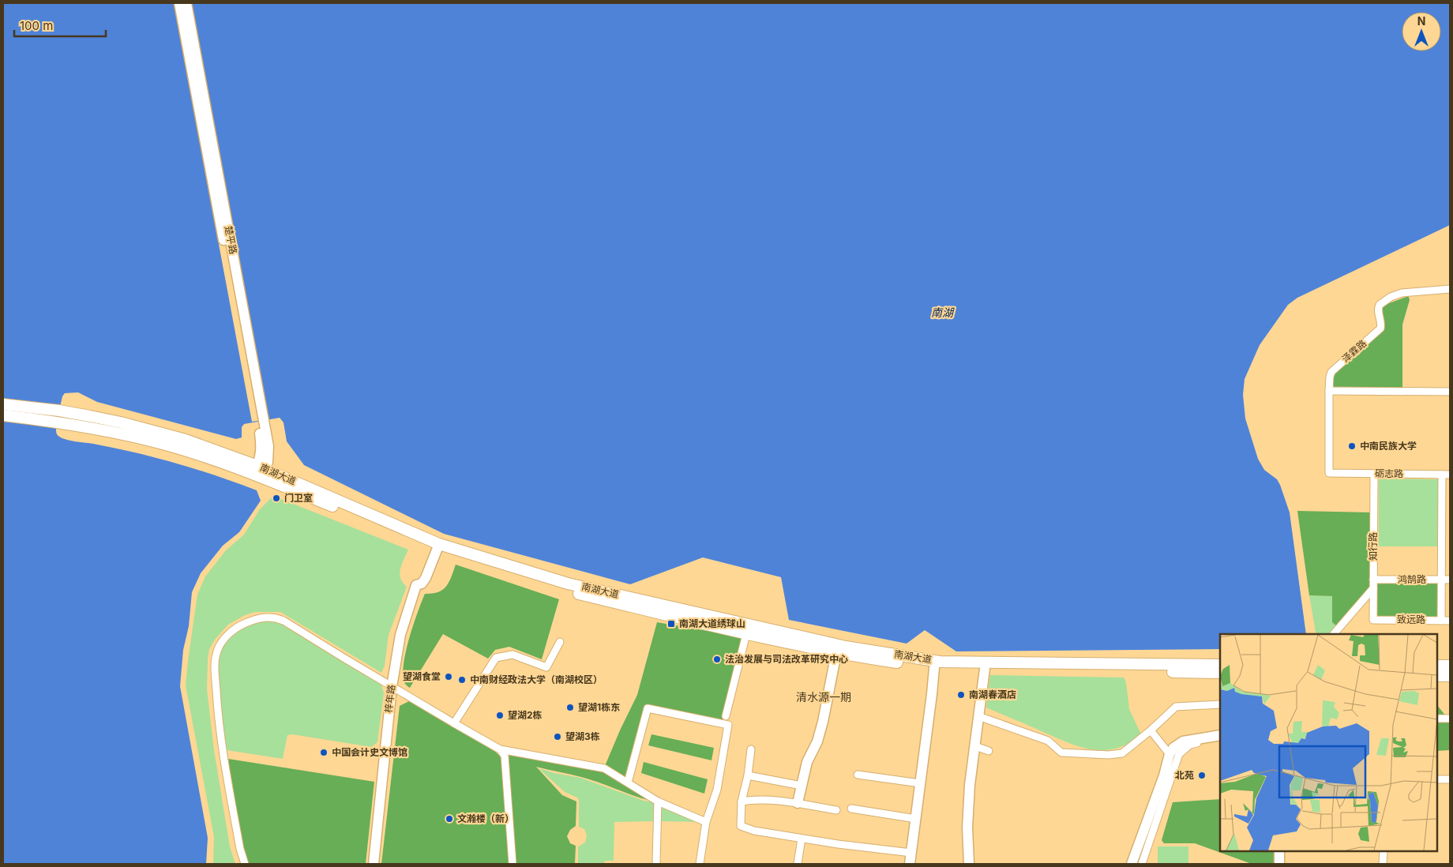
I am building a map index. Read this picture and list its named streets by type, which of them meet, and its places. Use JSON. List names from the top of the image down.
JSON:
{
  "streets": {
    "main road": ["楚平路", "南湖大道", "梓年路"],
    "street": [
      "泽霖路",
      "砺志路",
      "知行路",
      "鸿鹄路",
      "致远路"
    ]
  },
  "crossings": [
    ["楚平路", "南湖大道"],
    ["泽霖路", "砺志路"],
    ["砺志路", "知行路"],
    ["南湖大道", "梓年路"],
    ["知行路", "鸿鹄路"],
    ["知行路", "致远路"]
  ],
  "districts": ["清水源一期"],
  "water": ["南湖"],
  "places": {
    "other": [
      "中南民族大学",
      "门卫室",
      "法治发展与司法改革研究中心",
      "望湖食堂",
      "中南财经政法大学（南湖校区）",
      "南湖春酒店",
      "望湖1栋东",
      "望湖2栋",
      "望湖3栋",
      "中国会计史文博馆",
      "北苑",
      "文瀚楼（新）"
    ],
    "transit": ["南湖大道绣球山"]
  },
  "scale_bar": "100 m",
  "north": "top"
}
